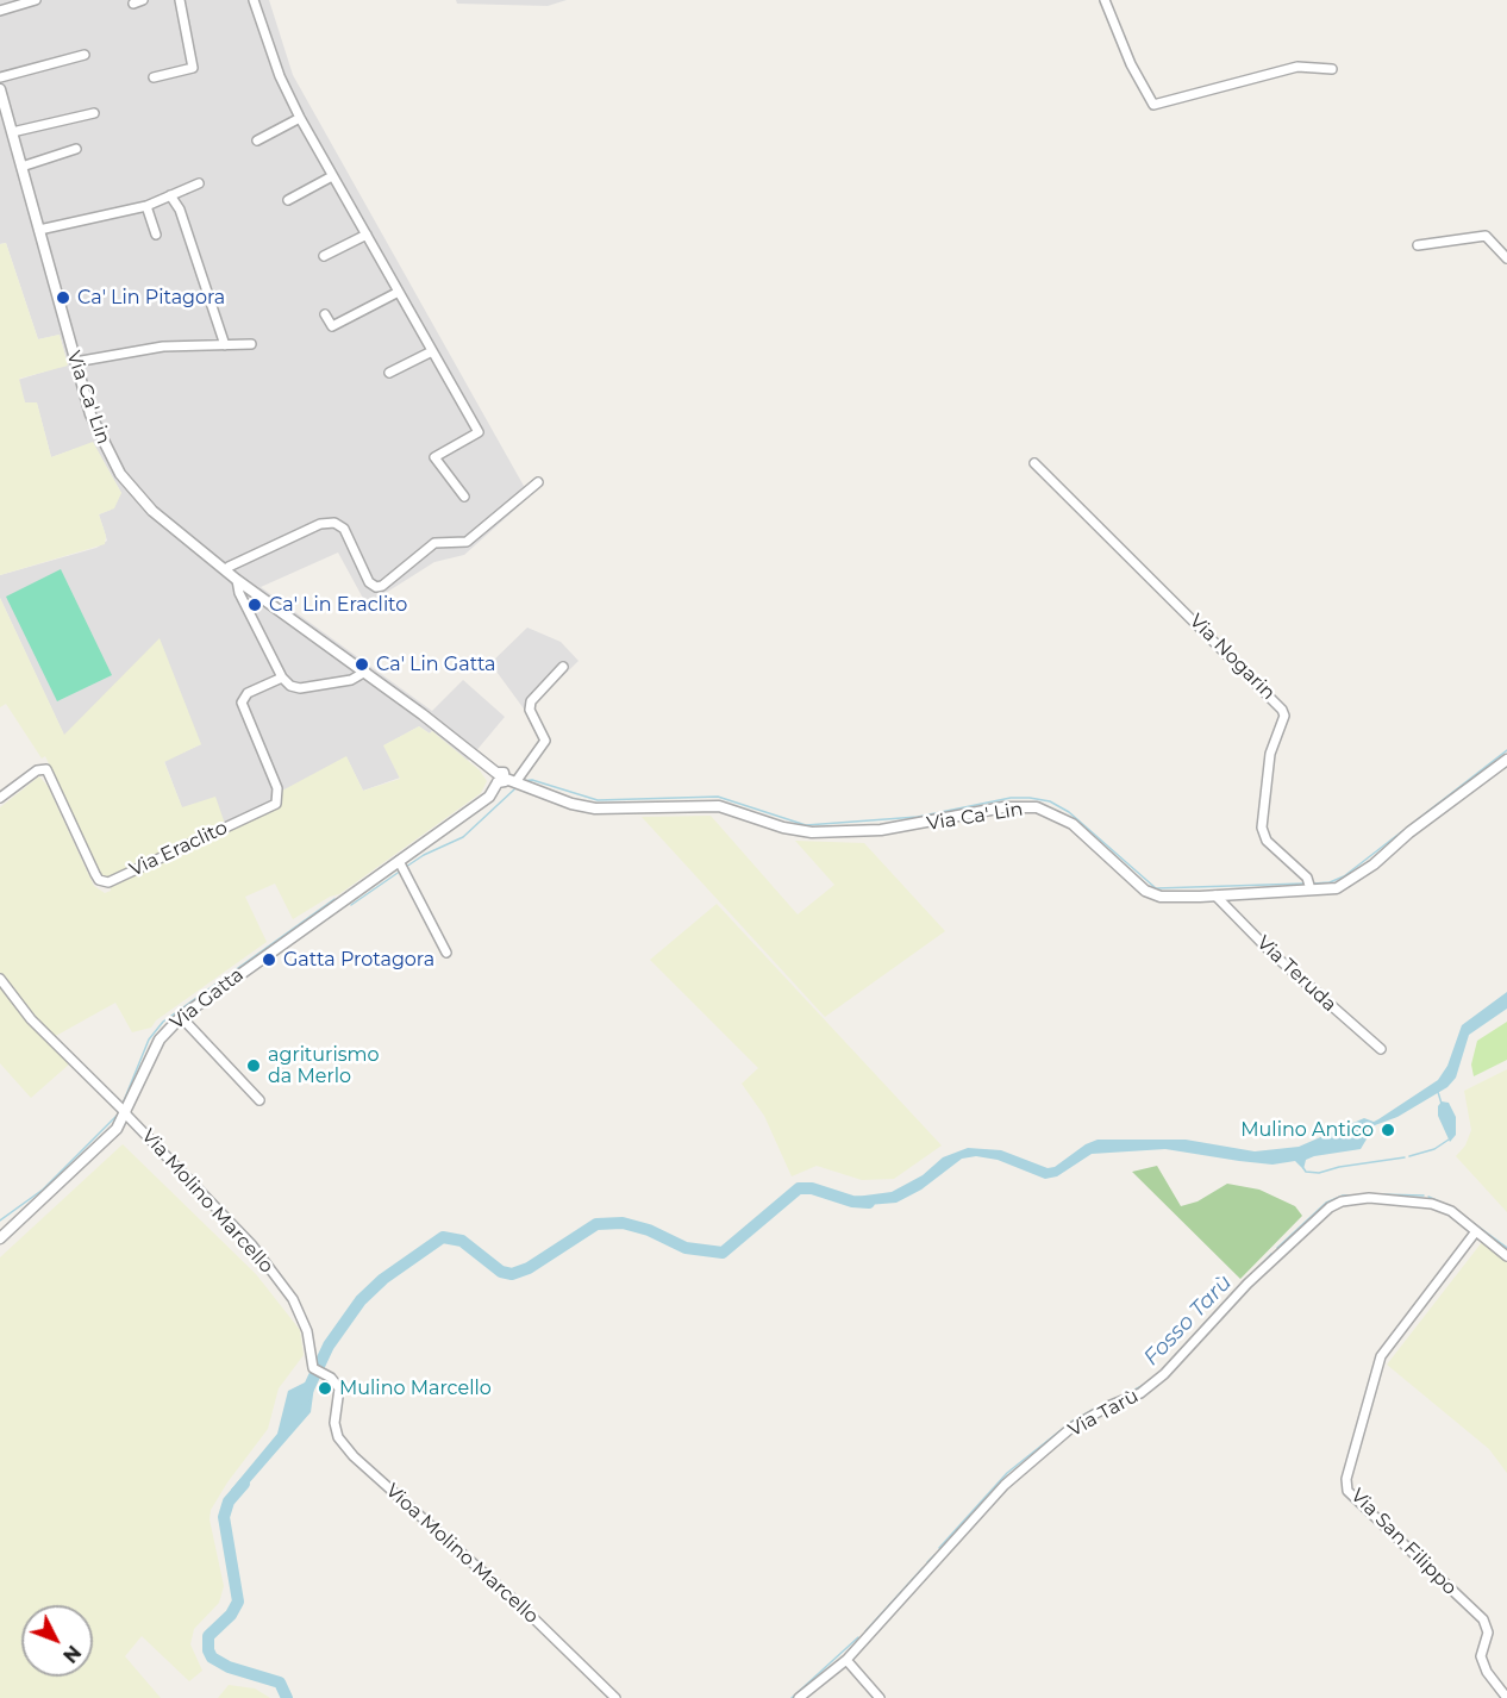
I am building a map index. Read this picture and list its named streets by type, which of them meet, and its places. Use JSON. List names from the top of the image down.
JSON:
{
  "streets": {
    "street": [
      "Via Ca' Lin",
      "Via Nogarin",
      "Via Eraclito",
      "Via Teruda",
      "Via Gatta",
      "Via Molino Marcello",
      "Via Tarù",
      "Via San Filippo",
      "Vioa Molino Marcello"
    ]
  },
  "crossings": [
    ["Via Ca' Lin", "Via Nogarin"],
    ["Via Ca' Lin", "Via Eraclito"],
    ["Via Ca' Lin", "Via Teruda"],
    ["Via Ca' Lin", "Via Gatta"],
    ["Via Gatta", "Via Molino Marcello"],
    ["Via Molino Marcello", "Vioa Molino Marcello"],
    ["Via Tarù", "Via San Filippo"]
  ],
  "water": ["Fosso Tarù"],
  "places": [
    "Ca' Lin Pitagora",
    "Ca' Lin Eraclito",
    "Ca' Lin Gatta",
    "Gatta Protagora",
    "agriturismo da Merlo",
    "Mulino Antico",
    "Mulino Marcello"
  ],
  "north": "bottom right"
}
